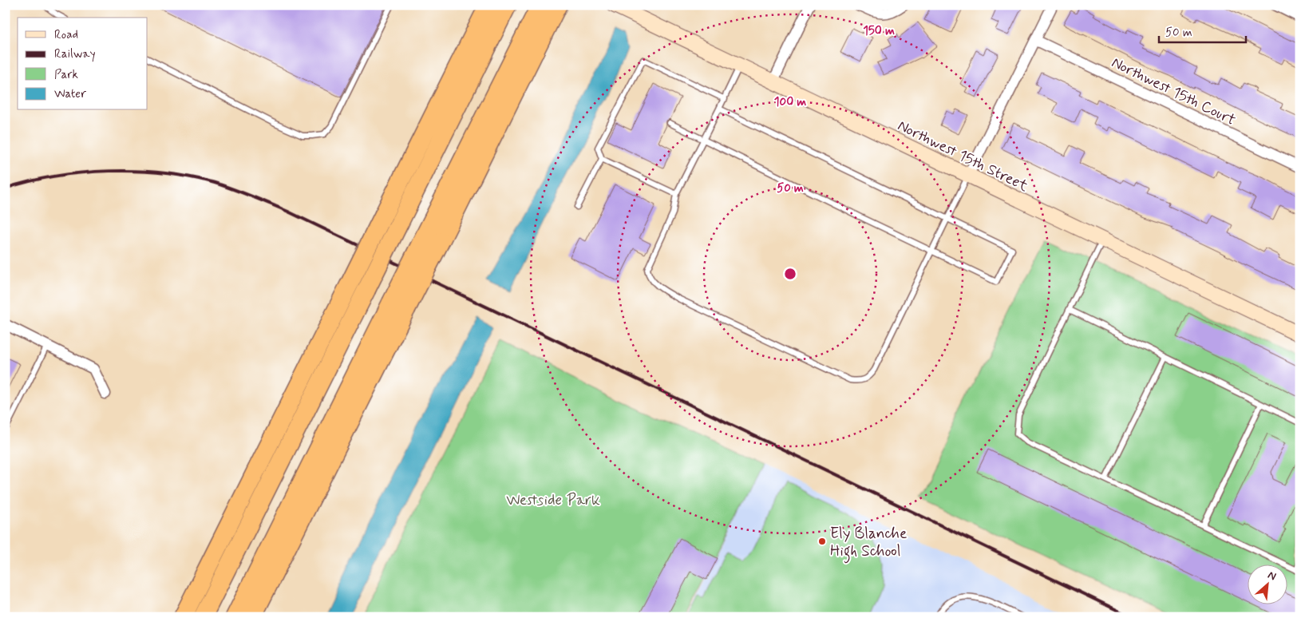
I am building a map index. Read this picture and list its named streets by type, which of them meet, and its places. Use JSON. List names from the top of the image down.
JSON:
{
  "streets": {
    "street": ["Northwest 15th Court", "Northwest 15th Street"]
  },
  "parks": ["Westside Park"],
  "places": ["Ely Blanche High School"],
  "legend": [
    "Road",
    "Railway",
    "Park",
    "Water"
  ],
  "scale_bar": "50 m",
  "north": "top right",
  "rings": ["150 m", "100 m", "50 m"]
}
